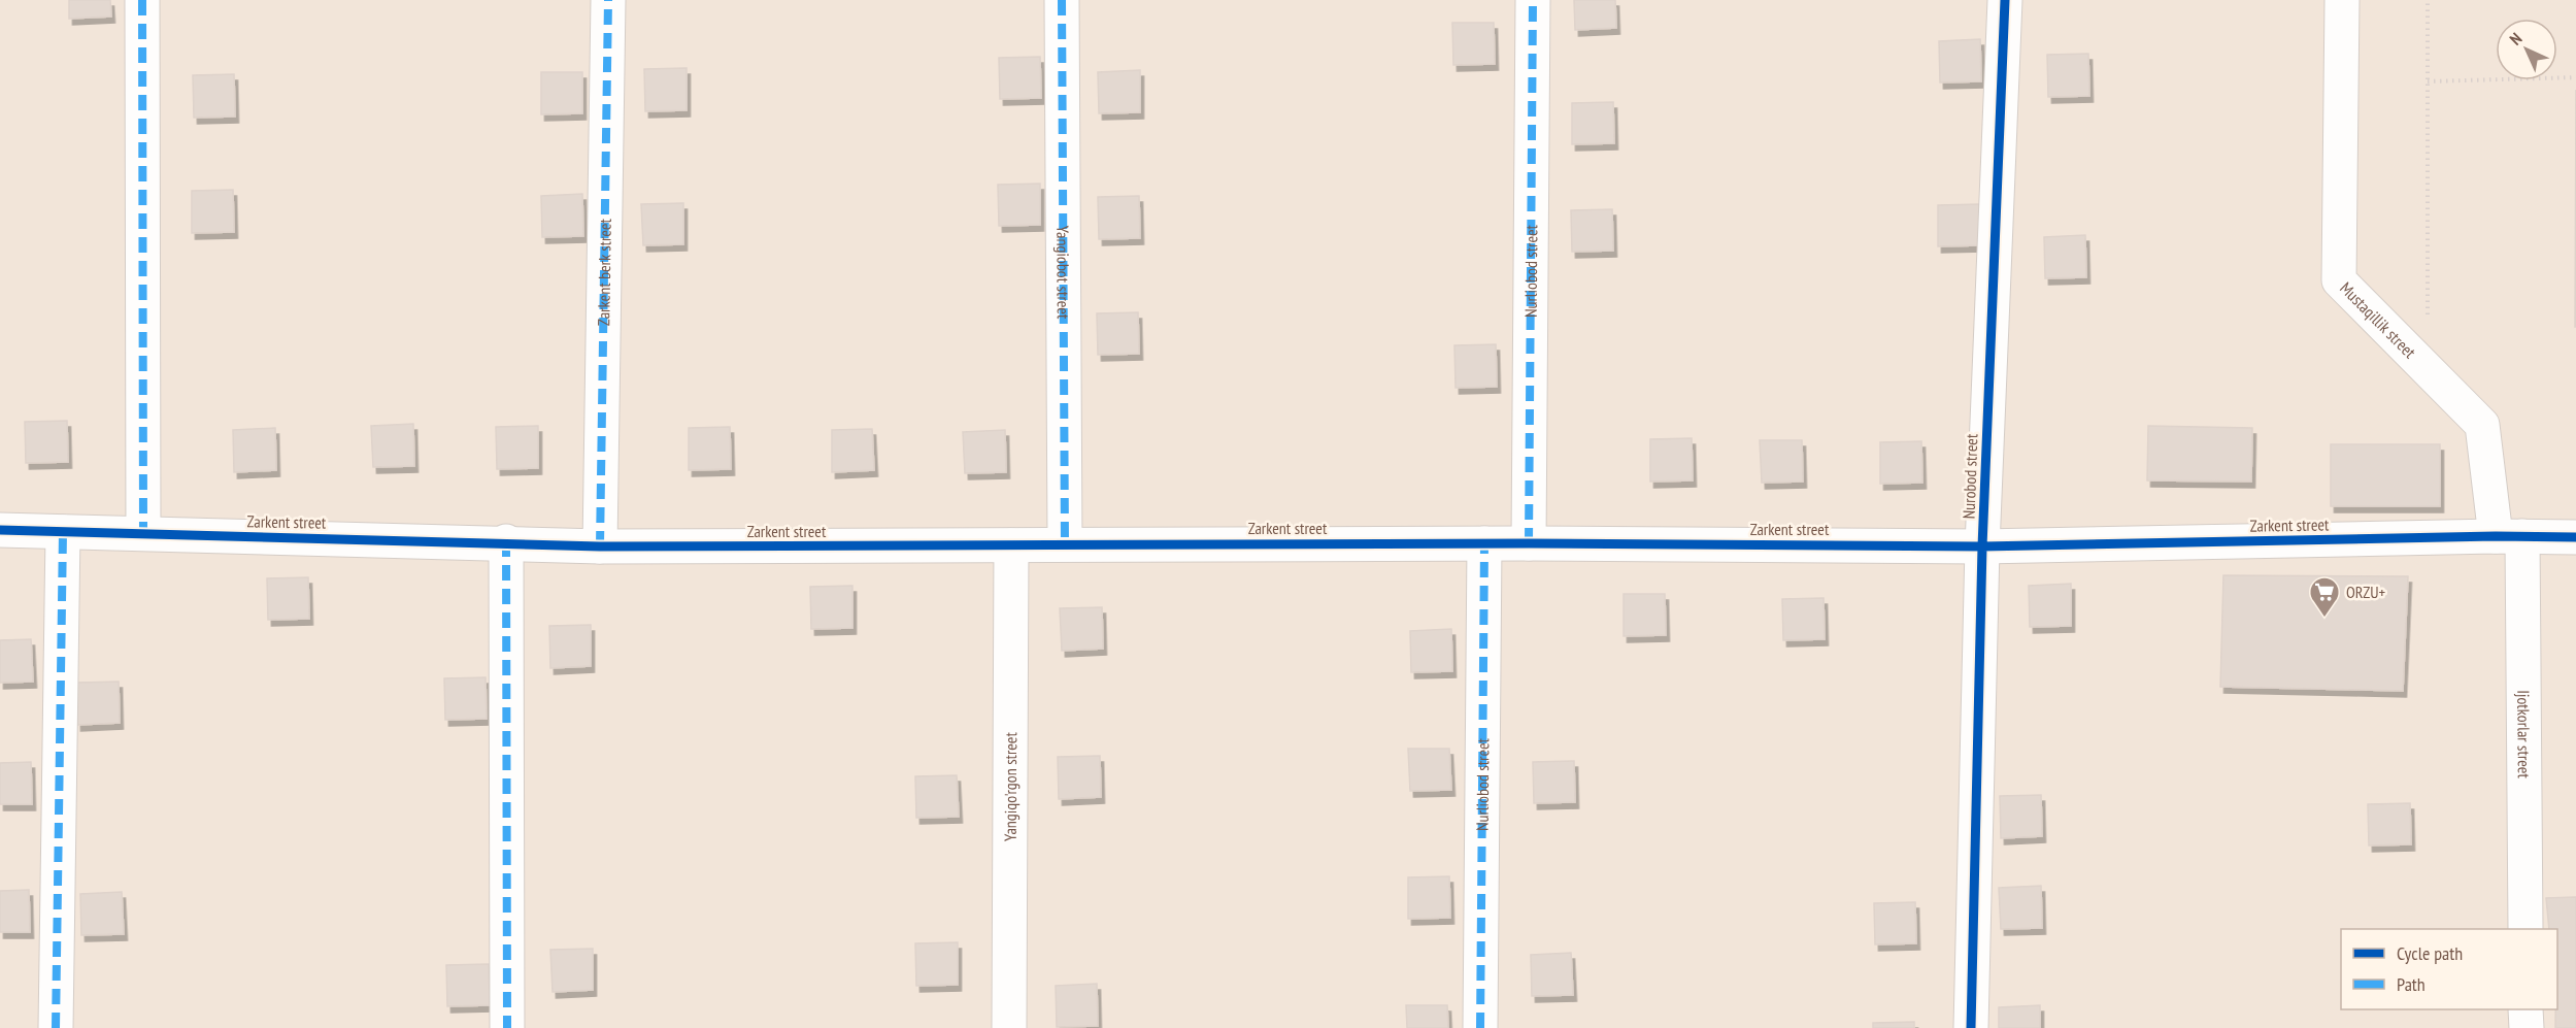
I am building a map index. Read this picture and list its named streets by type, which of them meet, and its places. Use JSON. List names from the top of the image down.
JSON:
{
  "streets": {
    "street": [
      "Nurliobod street",
      "Yangiobot street",
      "Zarkent berk street",
      "Mustaqillik street",
      "Nurobod street",
      "Zarkent street",
      "Ijotkorlar street",
      "Yangiqo'rgon street"
    ]
  },
  "crossings": [
    ["Nurliobod street", "Zarkent street"],
    ["Yangiobot street", "Zarkent street"],
    ["Zarkent berk street", "Zarkent street"],
    ["Mustaqillik street", "Zarkent street"],
    ["Mustaqillik street", "Ijotkorlar street"],
    ["Nurobod street", "Zarkent street"],
    ["Zarkent street", "Ijotkorlar street"],
    ["Zarkent street", "Yangiqo'rgon street"]
  ],
  "places": {
    "supermarket": ["ORZU+"]
  },
  "legend": ["Cycle path", "Path"],
  "north": "top left"
}
